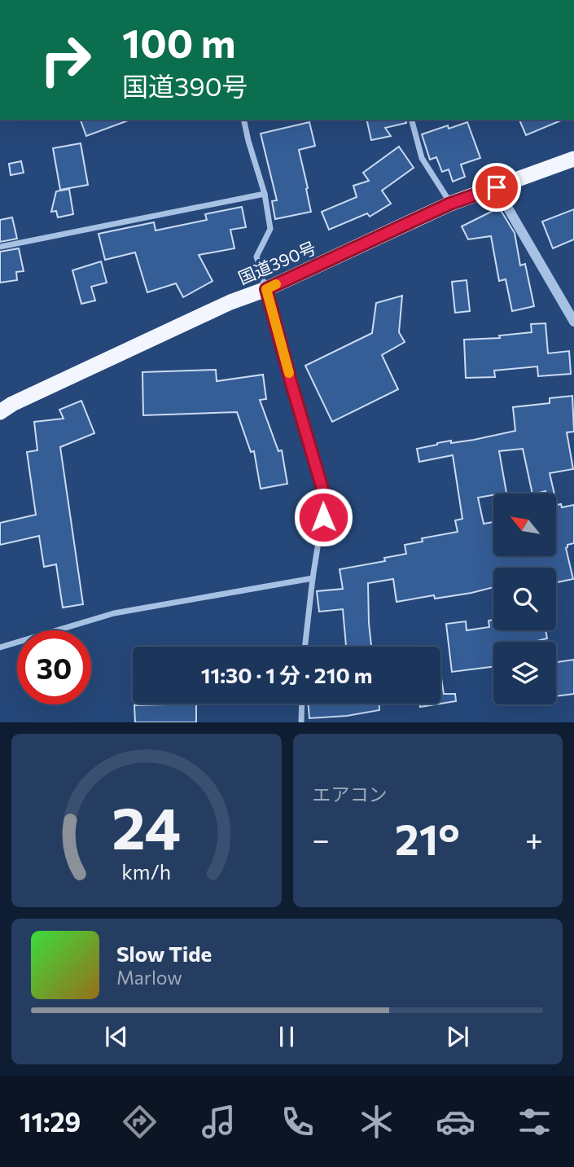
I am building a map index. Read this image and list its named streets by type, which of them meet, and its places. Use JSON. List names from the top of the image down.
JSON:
{
  "streets": {
    "highway": ["国道390号"]
  },
  "north": "top left",
  "page": {
    "turn": ["100 m", "国道390号"],
    "limit": "30",
    "trip": "11:30 · 1 分 · 210 m",
    "tile": "エアコン",
    "heat": ["−", "21°", "+"],
    "song": ["Slow Tide", "Marlow"],
    "tabs": "11:29",
    "gauge": ["24", "km/h"]
  }
}
